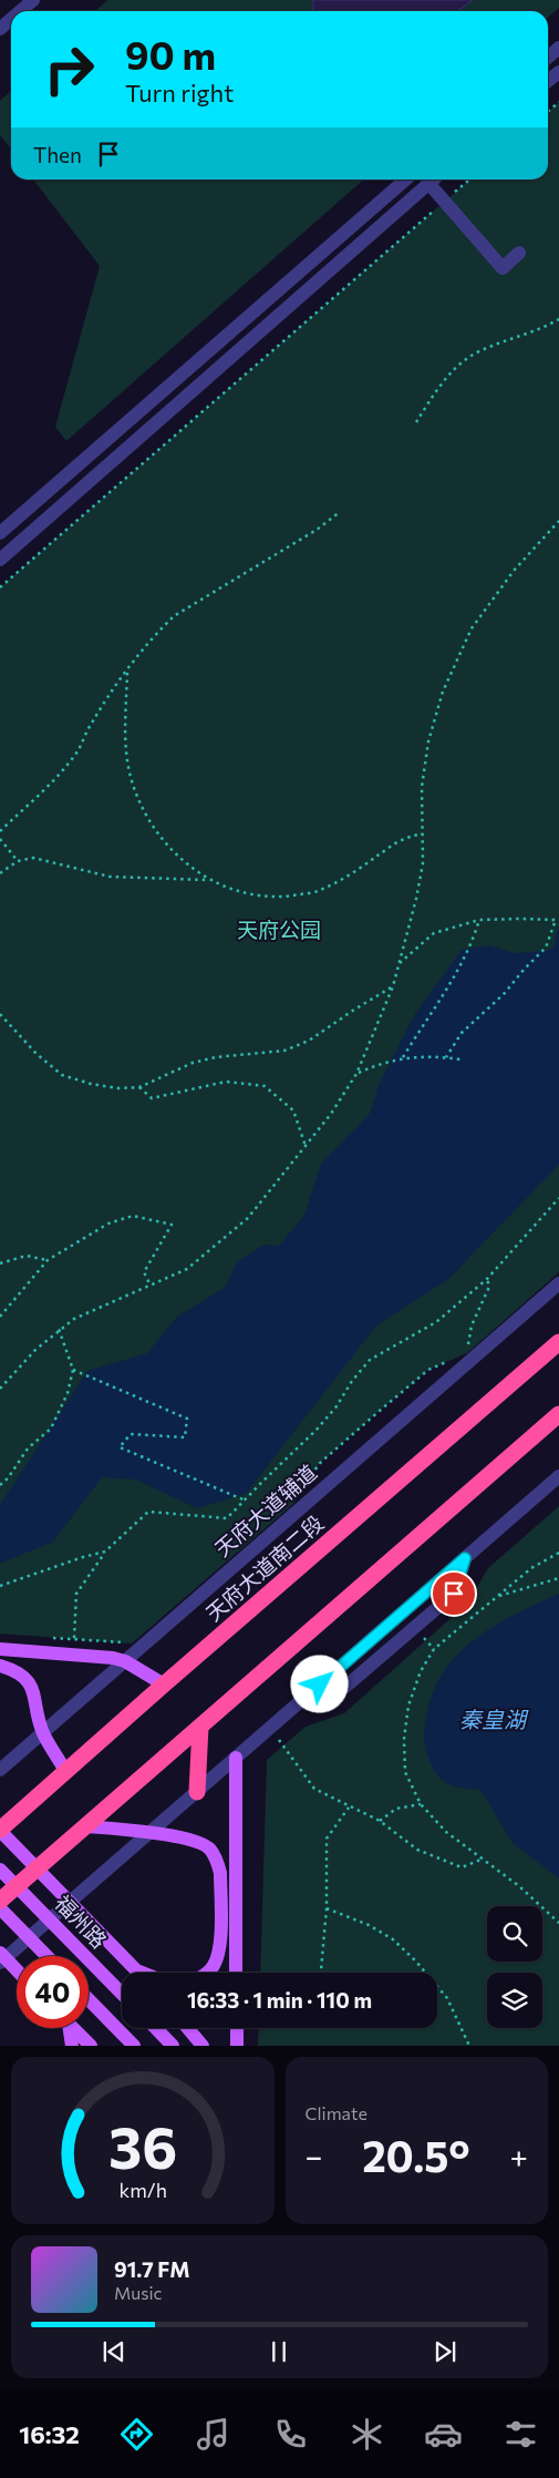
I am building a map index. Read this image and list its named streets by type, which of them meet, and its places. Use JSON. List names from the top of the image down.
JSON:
{
  "streets": {
    "highway": ["天府大道南二段"],
    "main road": ["福州路"],
    "street": ["天府大道辅道"]
  },
  "water": ["秦皇湖"],
  "parks": ["天府公园"],
  "page": {
    "turn": ["90 m", "Turn right"],
    "then": "Then",
    "limit": "40",
    "trip": "16:33 · 1 min · 110 m",
    "tile": "Climate",
    "heat": ["−", "20.5°", "+"],
    "song": ["91.7 FM", "Music"],
    "tabs": "16:32",
    "gauge": ["36", "km/h"]
  }
}
